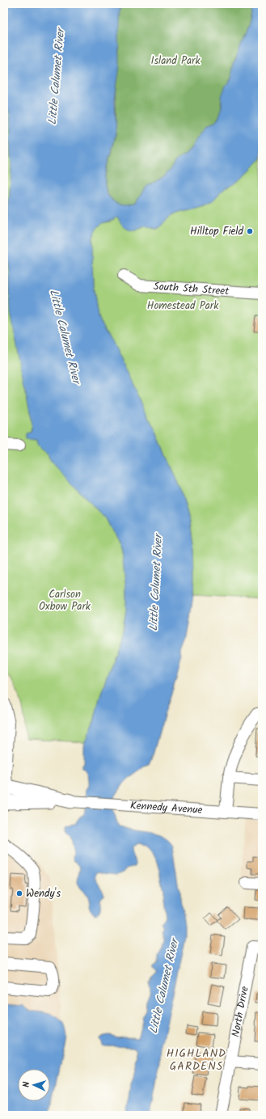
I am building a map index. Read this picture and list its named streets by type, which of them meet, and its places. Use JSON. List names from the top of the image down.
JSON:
{
  "streets": {
    "main road": ["Kennedy Avenue"],
    "street": ["South 5th Street", "North Drive"]
  },
  "districts": ["HIGHLAND GARDENS"],
  "water": ["Little Calumet River"],
  "parks": ["Island Park", "Homestead Park", "Carlson Oxbow Park"],
  "places": ["Hilltop Field", "Wendy's"],
  "north": "left"
}
